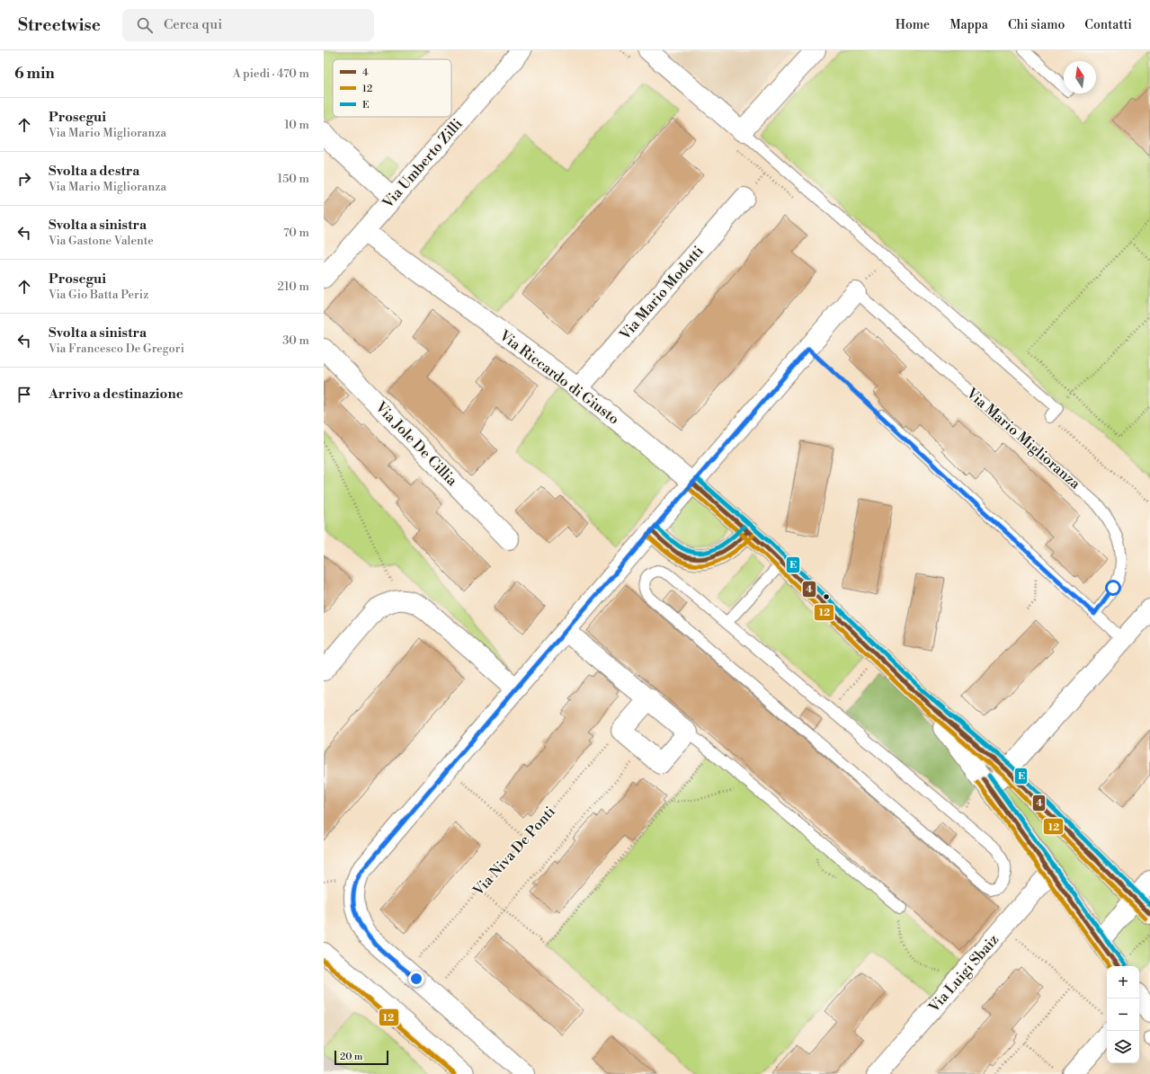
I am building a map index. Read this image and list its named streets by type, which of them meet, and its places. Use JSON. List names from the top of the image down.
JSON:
{
  "streets": {
    "street": [
      "Via Umberto Zilli",
      "Via Mario Modotti",
      "Via Riccardo di Giusto",
      "Via Jole De Cillia",
      "Via Luigi Sbaiz"
    ],
    "lane": ["Via Mario Miglioranza"],
    "path": ["Via Niva De Ponti"]
  },
  "crossings": [
    ["Via Umberto Zilli", "Via Riccardo di Giusto"],
    ["Via Mario Modotti", "Via Riccardo di Giusto"],
    ["Via Riccardo di Giusto", "Via Luigi Sbaiz"]
  ],
  "lines": ["transit line E", "transit line 4", "transit line 12"],
  "legend": ["4", "12", "E"],
  "scale_bar": "20 m",
  "north": "top",
  "page": {
    "header": "Streetwise",
    "search": "Cerca qui",
    "nav": [
      "Home",
      "Mappa",
      "Chi siamo",
      "Contatti"
    ],
    "heading": ["6 min", "A piedi · 470 m"],
    "list": [
      ["Prosegui", "Via Mario Miglioranza", "10 m"],
      ["Svolta a destra", "Via Mario Miglioranza", "150 m"],
      ["Svolta a sinistra", "Via Gastone Valente", "70 m"],
      ["Prosegui", "Via Gio Batta Periz", "210 m"],
      ["Svolta a sinistra", "Via Francesco De Gregori", "30 m"],
      "Arrivo a destinazione"
    ],
    "map_buttons": ["+", "−"],
    "scale": "20 m"
  }
}
